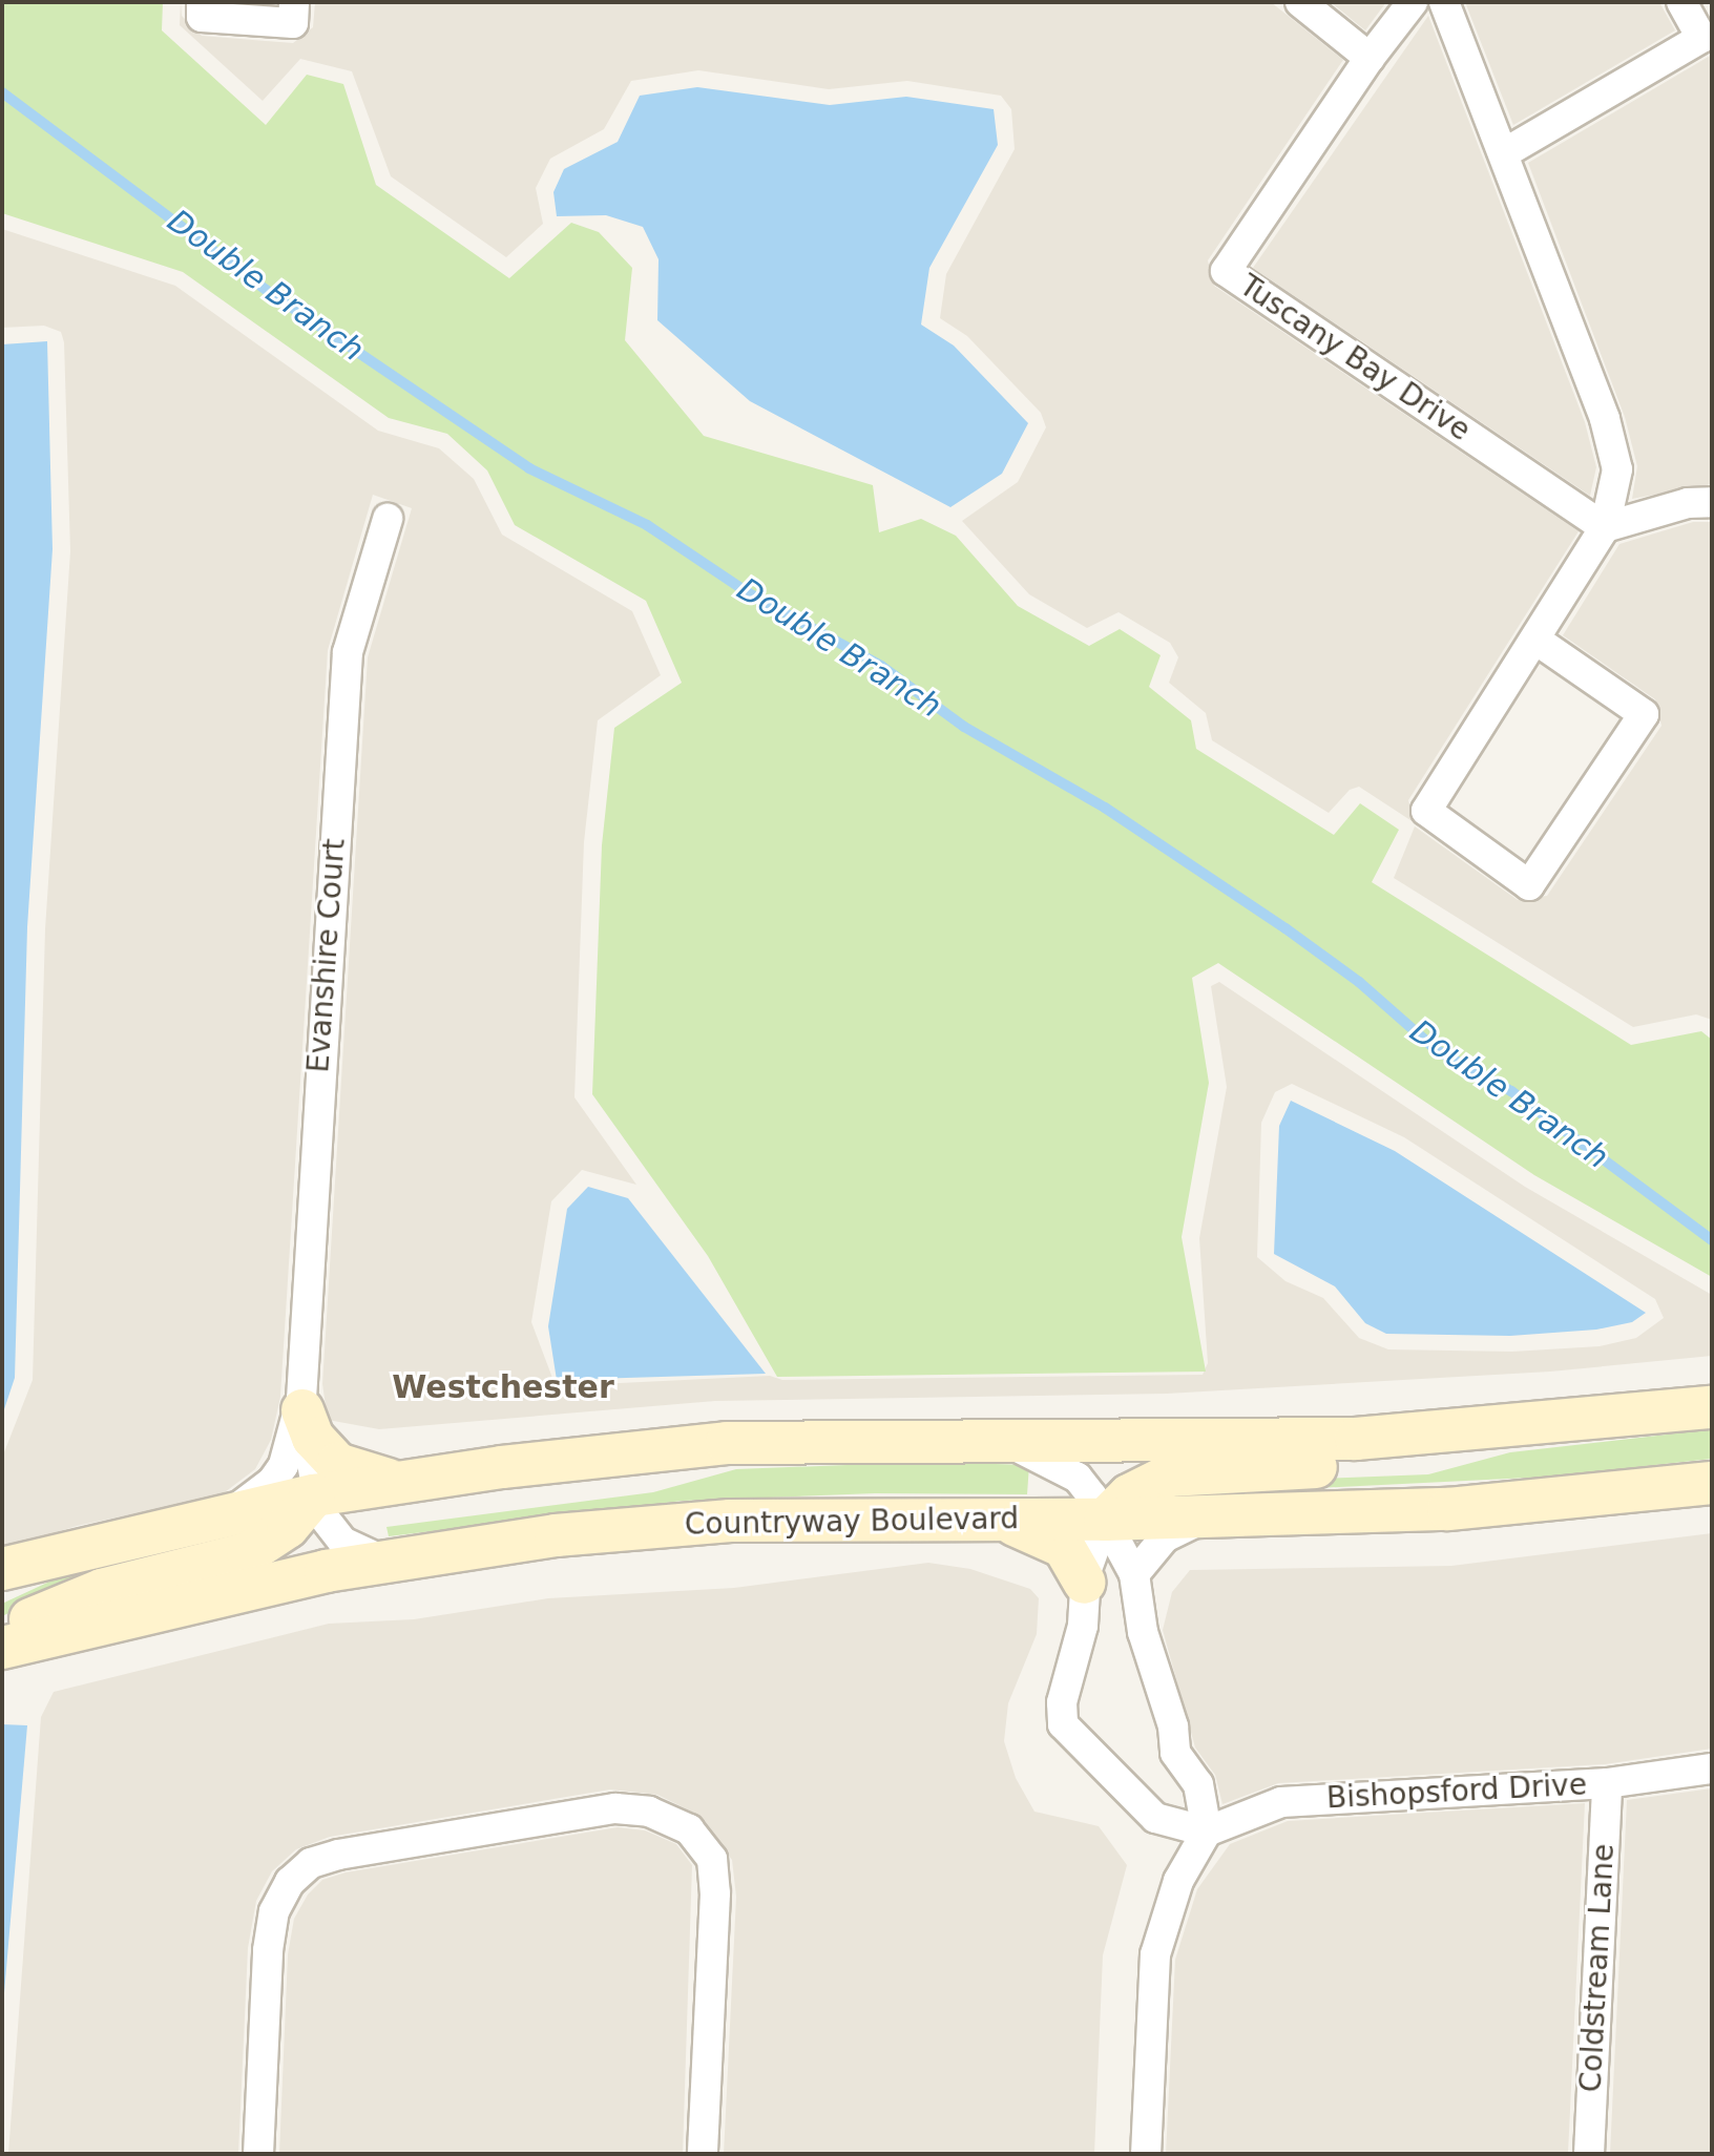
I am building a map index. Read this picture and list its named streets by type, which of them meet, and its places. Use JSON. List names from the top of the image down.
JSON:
{
  "streets": {
    "street": [
      "Tuscany Bay Drive",
      "Evanshire Court",
      "Countryway Boulevard",
      "Bishopsford Drive",
      "Coldstream Lane"
    ]
  },
  "crossings": [
    ["Evanshire Court", "Countryway Boulevard"],
    ["Bishopsford Drive", "Coldstream Lane"]
  ],
  "districts": ["Westchester"],
  "water": ["Double Branch"]
}
